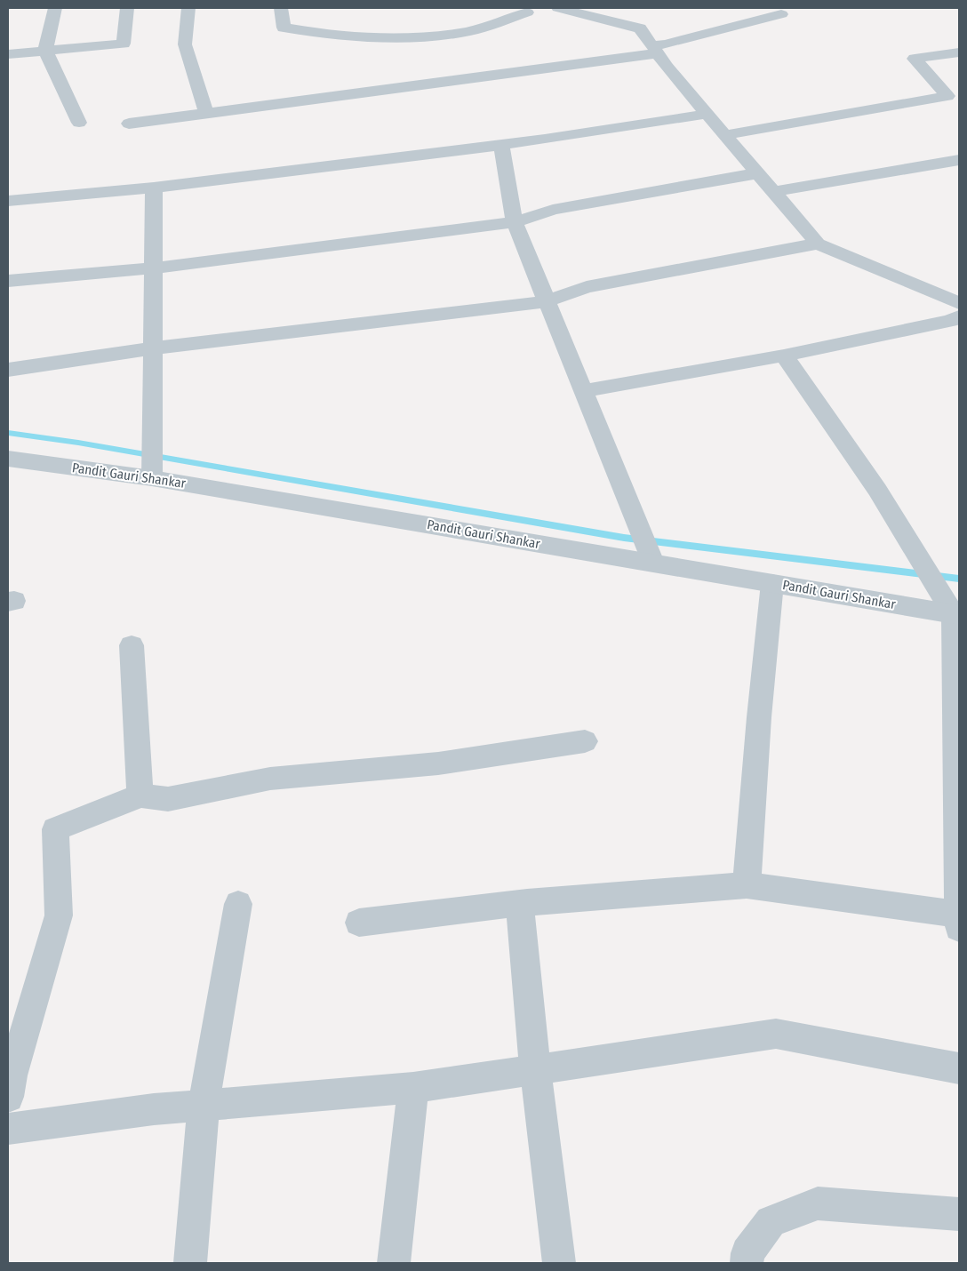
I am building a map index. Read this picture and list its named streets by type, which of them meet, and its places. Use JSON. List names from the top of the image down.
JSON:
{
  "streets": {
    "street": ["Pandit Gauri Shankar"]
  }
}
